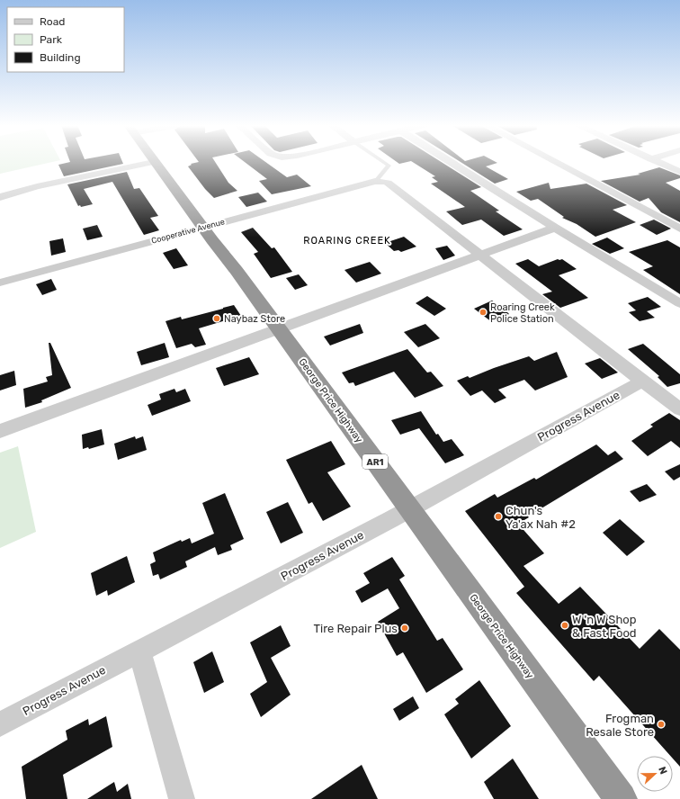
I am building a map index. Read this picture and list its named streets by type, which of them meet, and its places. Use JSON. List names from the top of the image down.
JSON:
{
  "streets": {
    "highway": ["George Price Highway", "AR1"],
    "street": ["Cooperative Avenue", "Progress Avenue"]
  },
  "crossings": [
    ["Cooperative Avenue", "George Price Highway"],
    ["George Price Highway", "Progress Avenue"]
  ],
  "districts": ["ROARING CREEK"],
  "places": [
    "Roaring Creek Police Station",
    "Naybaz Store",
    "Chun's Ya'ax Nah #2",
    "W 'n W Shop & Fast Food",
    "Tire Repair Plus",
    "Frogman Resale Store"
  ],
  "legend": ["Road", "Park", "Building"],
  "north": "right"
}
